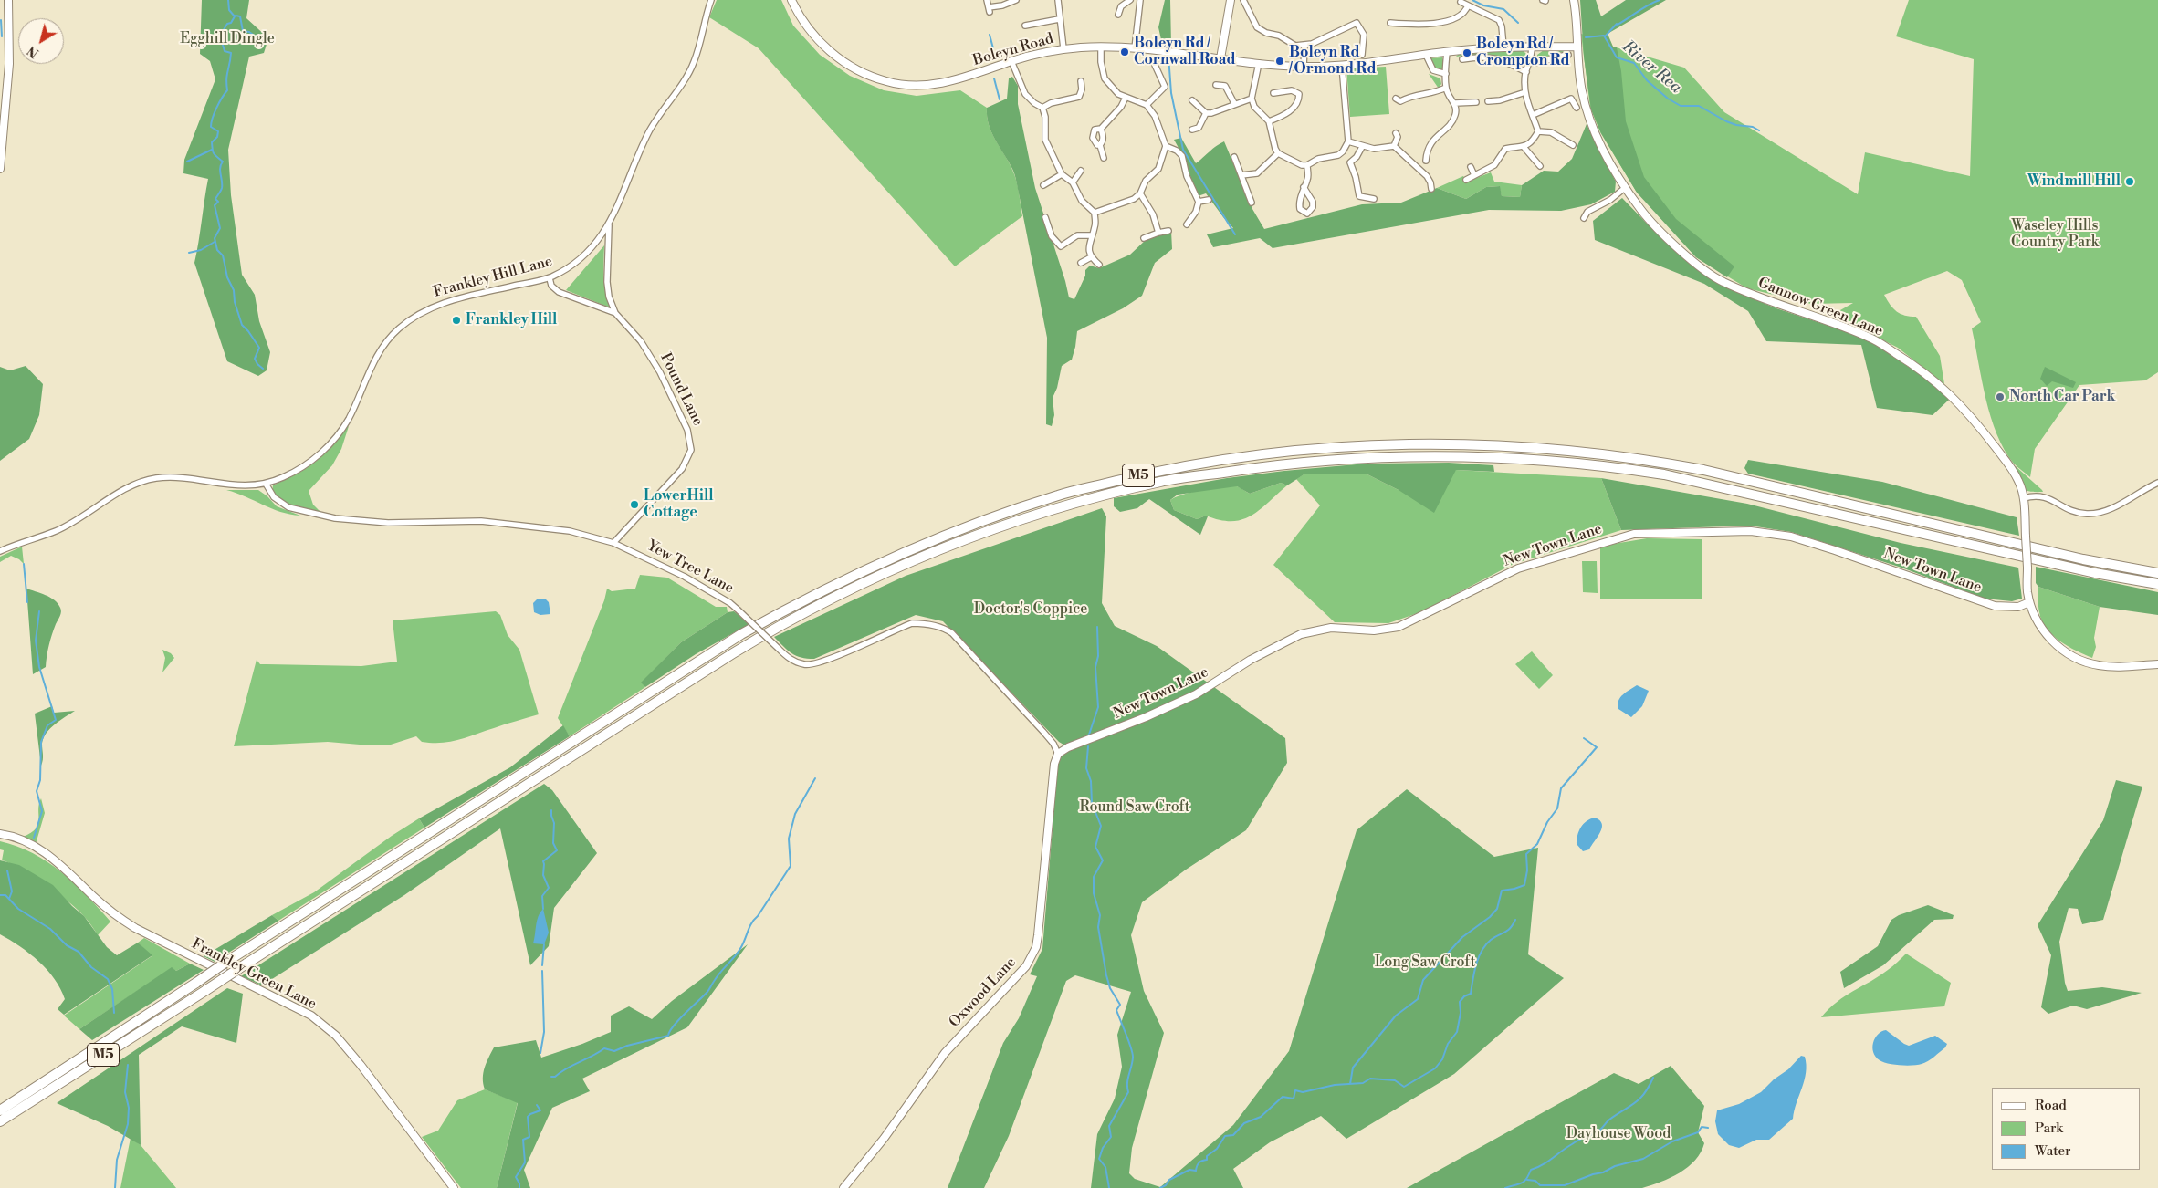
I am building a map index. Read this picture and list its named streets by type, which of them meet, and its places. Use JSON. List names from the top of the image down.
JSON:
{
  "streets": {
    "highway": ["M5"],
    "street": [
      "Boleyn Road",
      "Frankley Hill Lane",
      "Gannow Green Lane",
      "Pound Lane",
      "New Town Lane",
      "Yew Tree Lane",
      "Frankley Green Lane",
      "Oxwood Lane"
    ]
  },
  "crossings": [
    ["Boleyn Road", "Gannow Green Lane"],
    ["Frankley Hill Lane", "Pound Lane"],
    ["Frankley Hill Lane", "Yew Tree Lane"],
    ["Gannow Green Lane", "New Town Lane"],
    ["Pound Lane", "Yew Tree Lane"],
    ["New Town Lane", "Yew Tree Lane"],
    ["New Town Lane", "Oxwood Lane"],
    ["Yew Tree Lane", "Oxwood Lane"]
  ],
  "water": ["River Rea"],
  "parks": [
    "Egghill Dingle",
    "Waseley Hills Country Park",
    "Doctor's Coppice",
    "Round Saw Croft",
    "Long Saw Croft",
    "Dayhouse Wood"
  ],
  "places": [
    "Boleyn Rd / Cornwall Road",
    "Boleyn Rd / Crompton Rd",
    "Boleyn Rd / Ormond Rd",
    "Windmill Hill",
    "Frankley Hill",
    "North Car Park",
    "LowerHill Cottage"
  ],
  "legend": ["Road", "Park", "Water"],
  "north": "bottom left"
}
